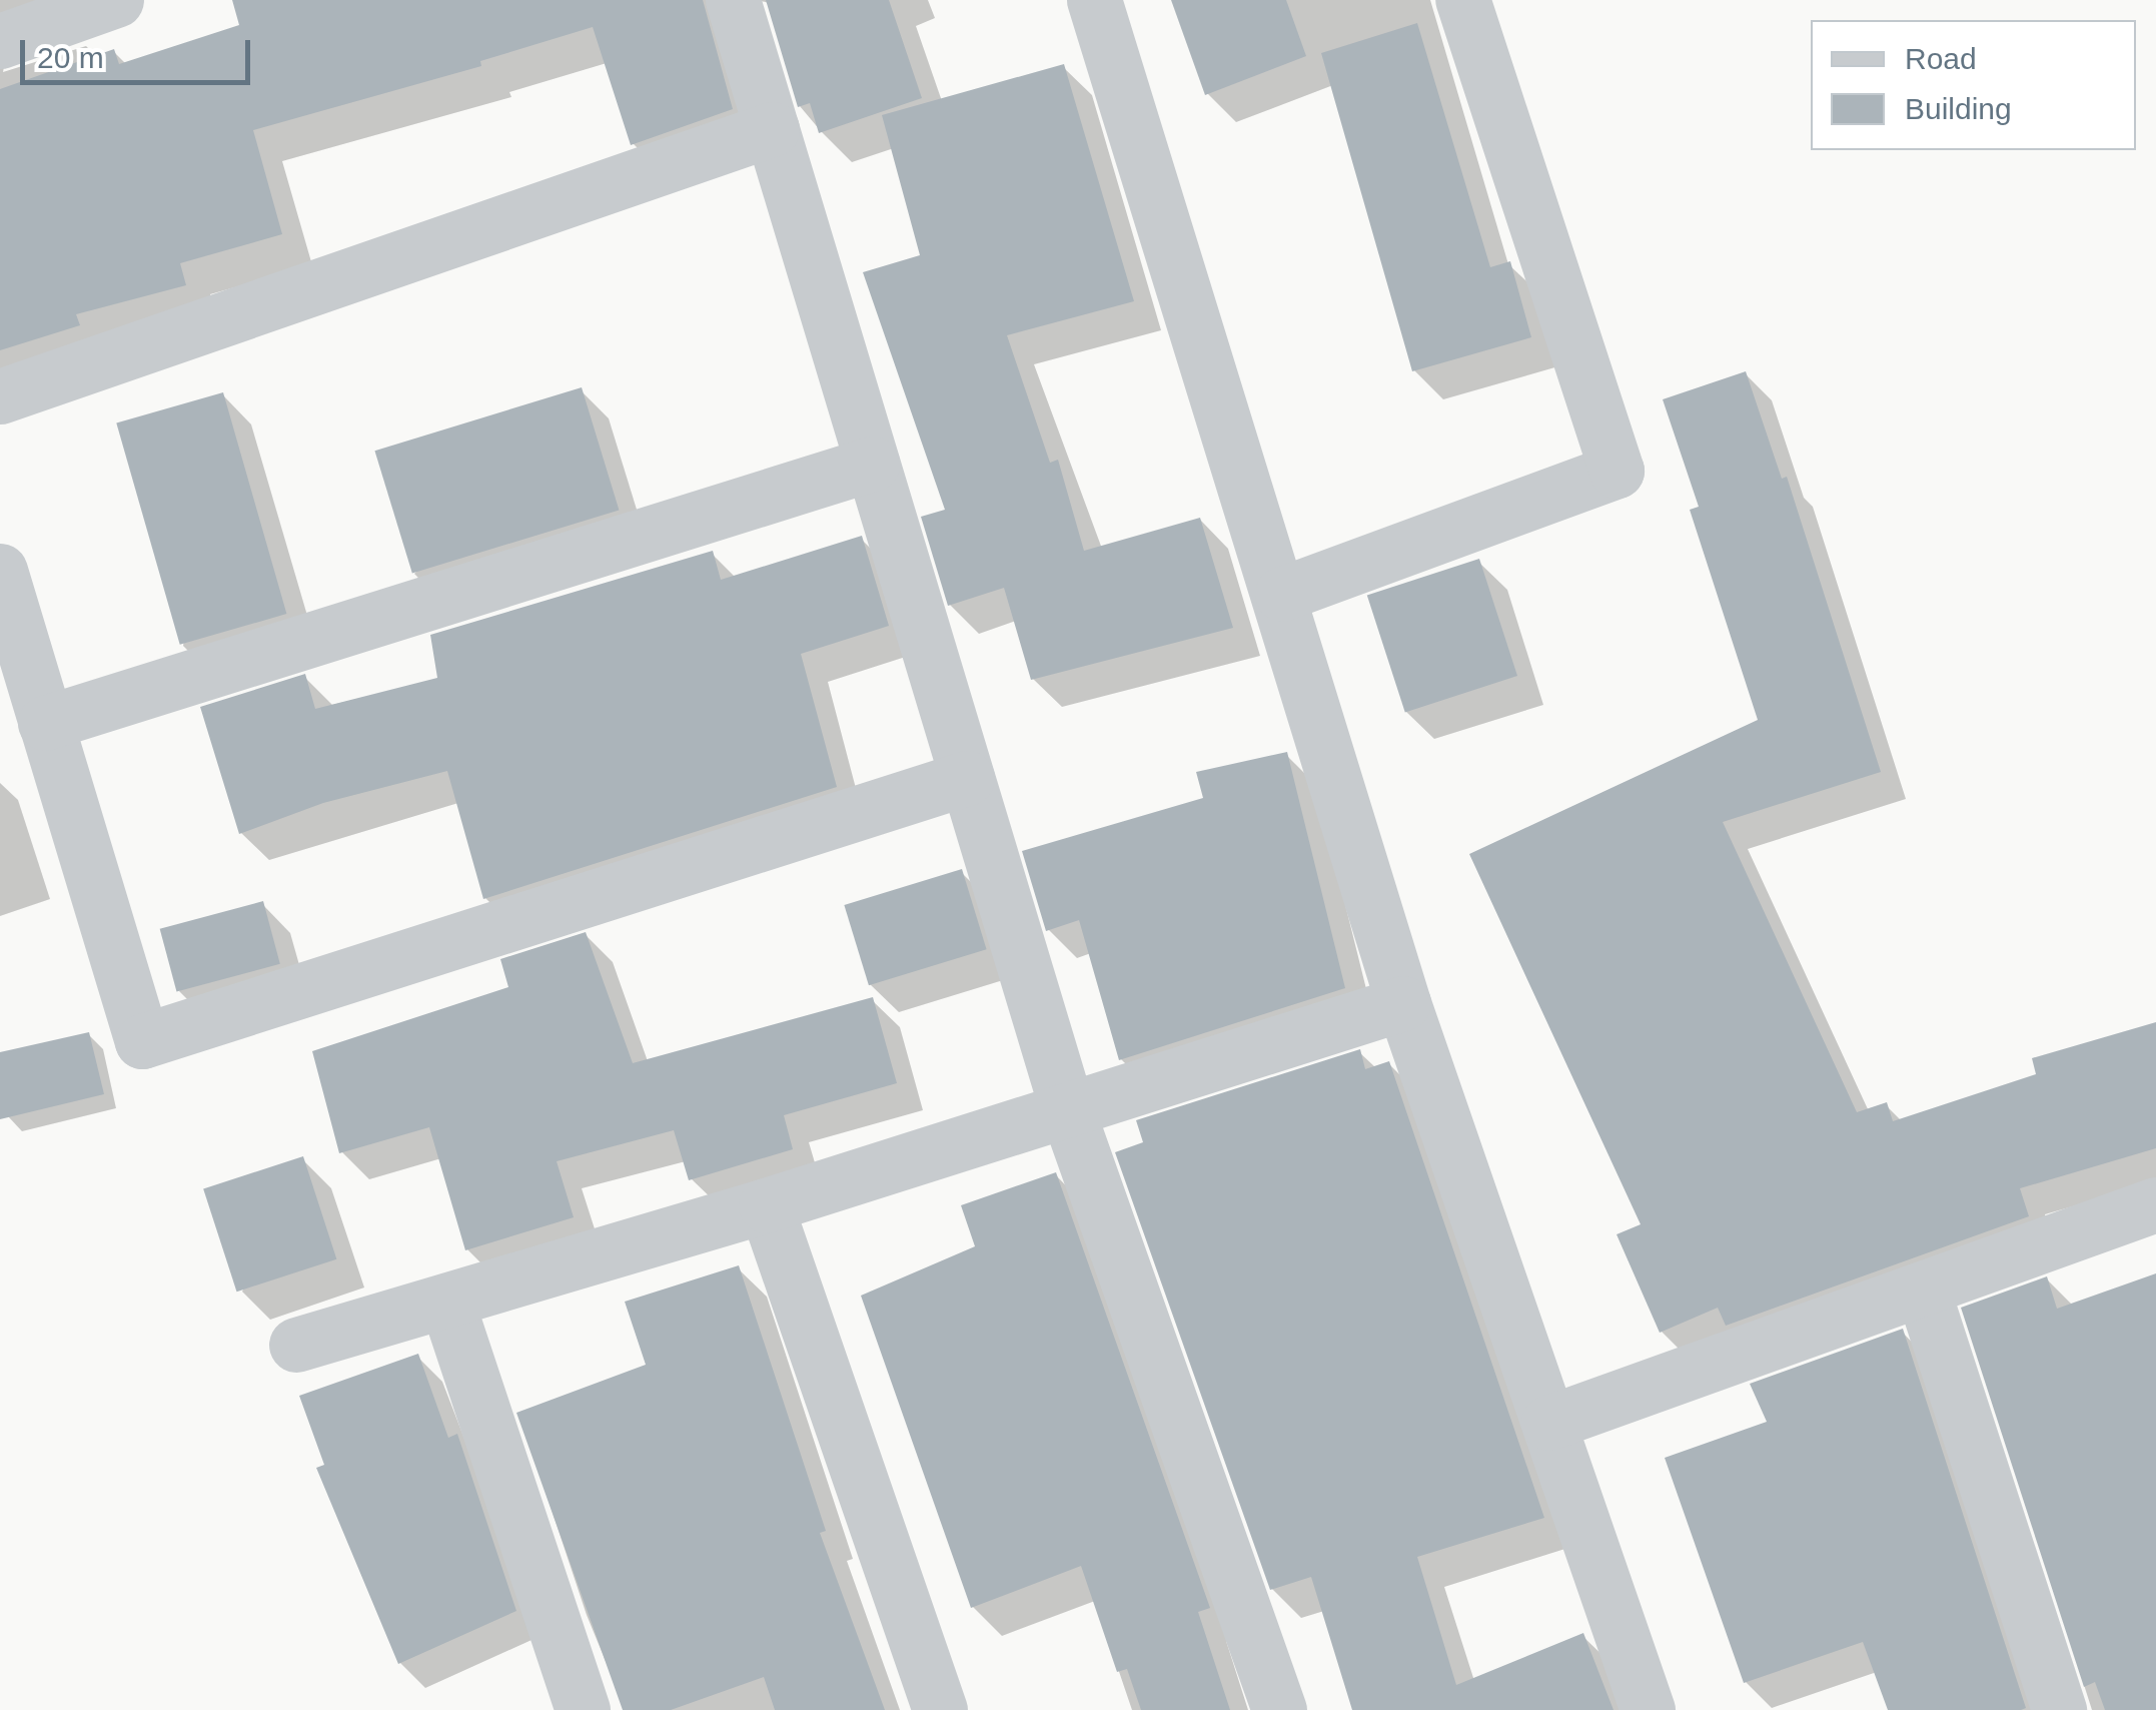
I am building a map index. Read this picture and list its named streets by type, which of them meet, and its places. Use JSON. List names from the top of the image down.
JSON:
{
  "legend": ["Road", "Building"],
  "scale_bar": "20 m"
}
